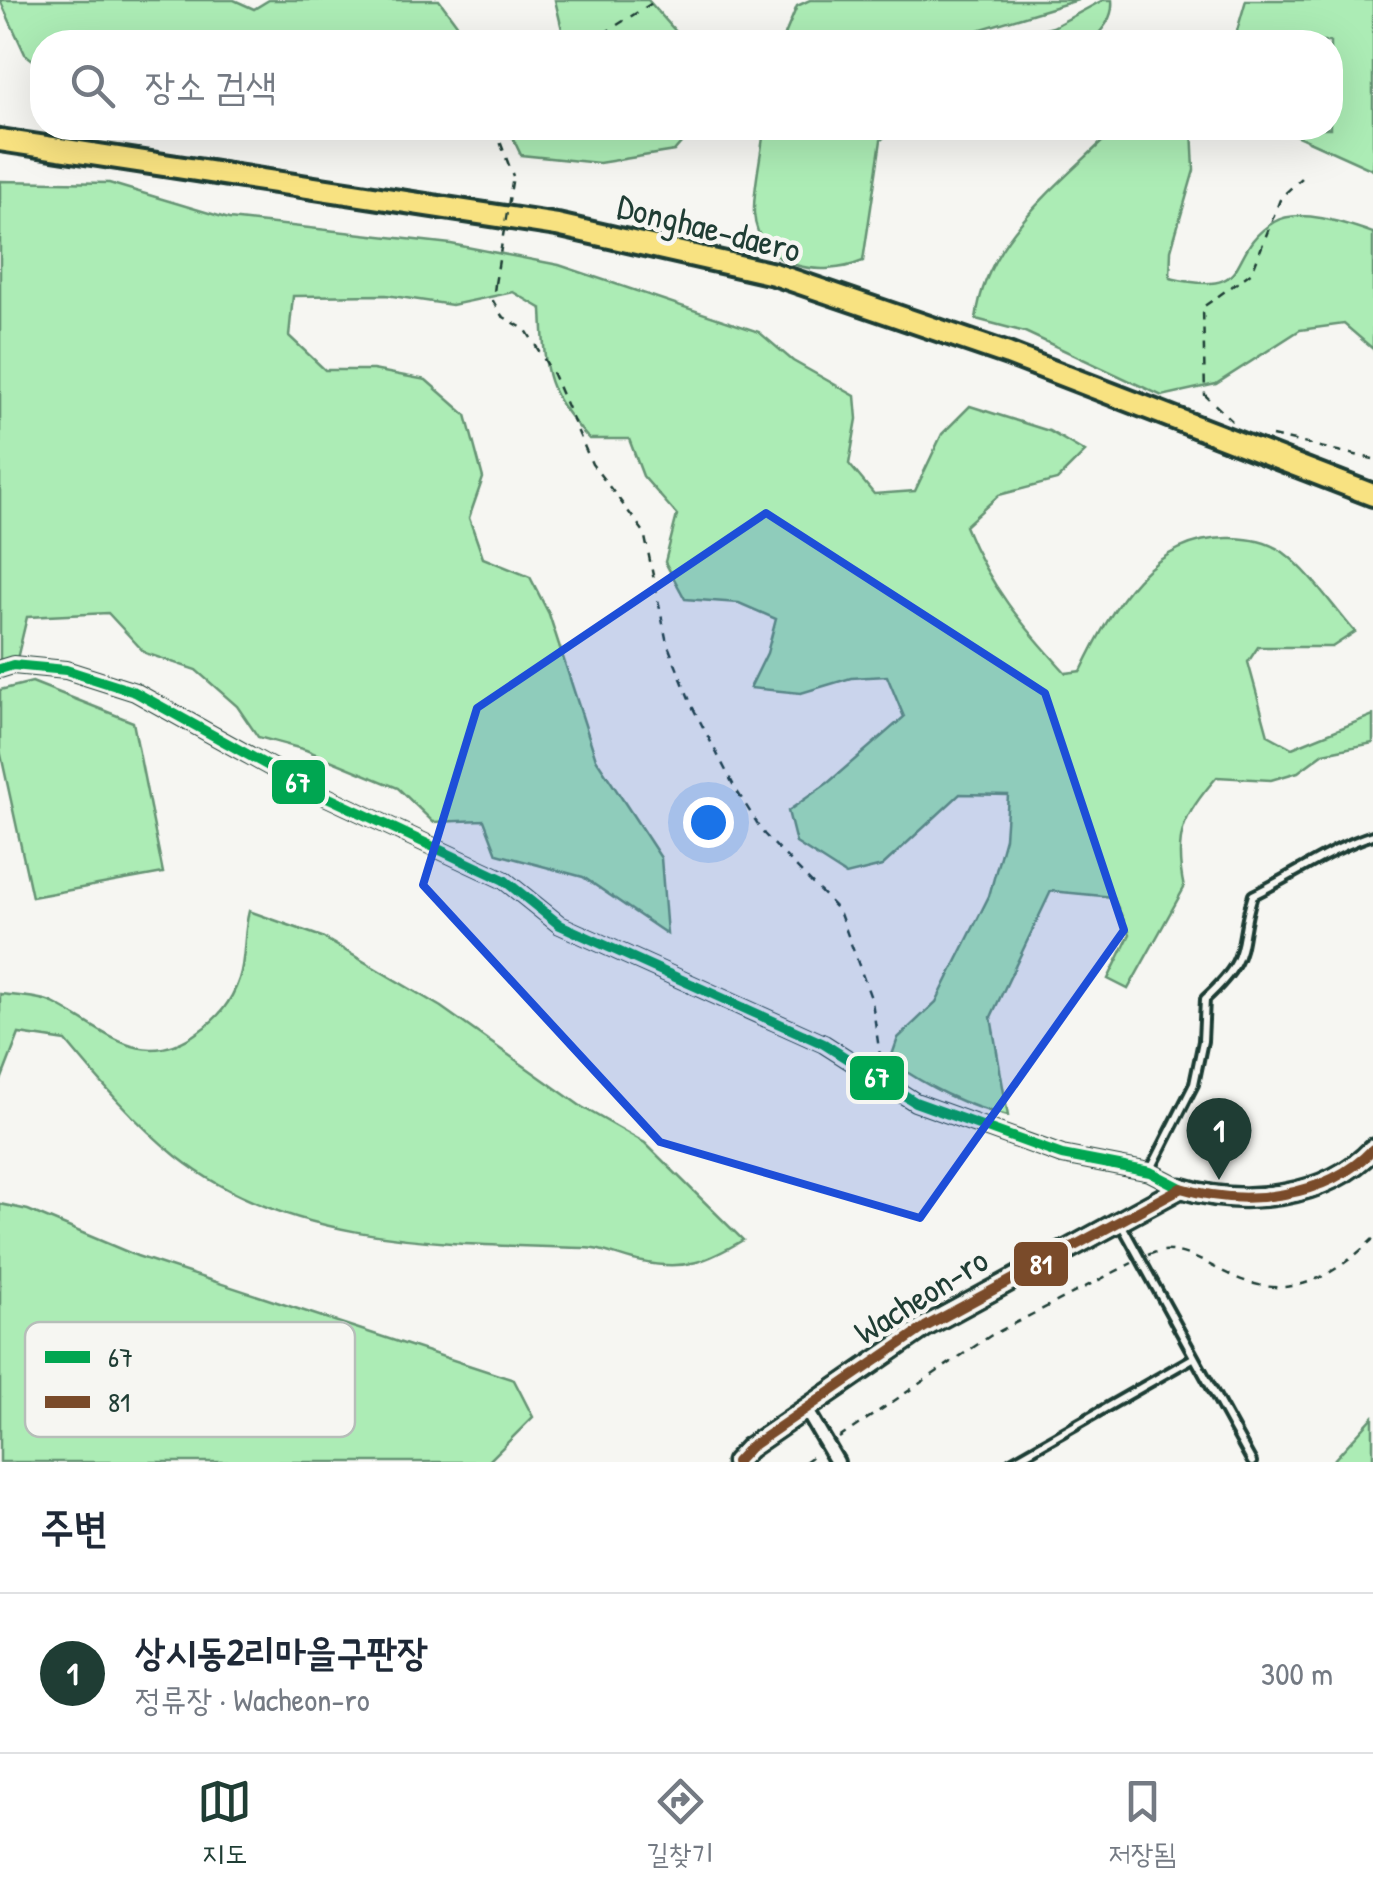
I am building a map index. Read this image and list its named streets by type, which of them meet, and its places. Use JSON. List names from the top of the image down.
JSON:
{
  "streets": {
    "main road": ["Donghae-daero"],
    "street": ["Wacheon-ro"]
  },
  "lines": ["transit line 67", "transit line 81"],
  "legend": ["67", "81"],
  "page": {
    "search": "장소 검색",
    "pins": "1",
    "heading": "주변",
    "list": [
      {
        "mark": "1",
        "name": "상시동2리마을구판장",
        "note": "정류장 · Wacheon-ro",
        "value": "300 m"
      }
    ],
    "nav": ["지도", "길찾기", "저장됨"]
  }
}
